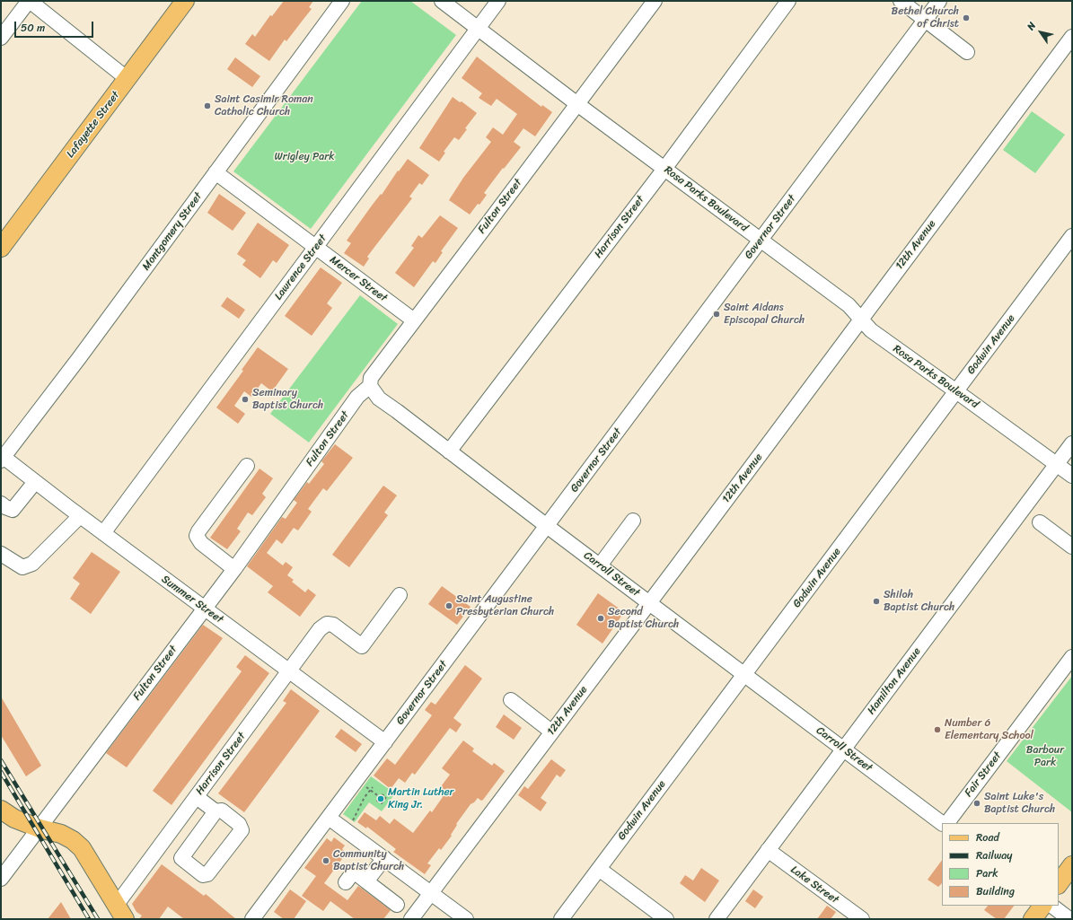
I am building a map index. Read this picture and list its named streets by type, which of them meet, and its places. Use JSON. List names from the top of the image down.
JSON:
{
  "streets": {
    "main road": ["Lafayette Street"],
    "street": [
      "Rosa Parks Boulevard",
      "Fulton Street",
      "Harrison Street",
      "Governor Street",
      "Montgomery Street",
      "12th Avenue",
      "Lawrence Street",
      "Mercer Street",
      "Godwin Avenue",
      "Carroll Street",
      "Summer Street",
      "Hamilton Avenue",
      "Fair Street",
      "Lake Street"
    ]
  },
  "crossings": [
    ["Rosa Parks Boulevard", "Fulton Street"],
    ["Rosa Parks Boulevard", "Harrison Street"],
    ["Rosa Parks Boulevard", "Governor Street"],
    ["Rosa Parks Boulevard", "12th Avenue"],
    ["Rosa Parks Boulevard", "Lawrence Street"],
    ["Rosa Parks Boulevard", "Godwin Avenue"],
    ["Rosa Parks Boulevard", "Hamilton Avenue"],
    ["Fulton Street", "Mercer Street"],
    ["Fulton Street", "Carroll Street"],
    ["Fulton Street", "Summer Street"],
    ["Harrison Street", "Carroll Street"],
    ["Harrison Street", "Summer Street"],
    ["Governor Street", "Carroll Street"],
    ["Governor Street", "Summer Street"],
    ["Montgomery Street", "Mercer Street"],
    ["Montgomery Street", "Summer Street"],
    ["12th Avenue", "Carroll Street"],
    ["Lawrence Street", "Mercer Street"],
    ["Lawrence Street", "Summer Street"],
    ["Godwin Avenue", "Carroll Street"],
    ["Carroll Street", "Hamilton Avenue"],
    ["Hamilton Avenue", "Lake Street"]
  ],
  "parks": ["Wrigley Park", "Barbour Park"],
  "places": [
    "Bethel Church of Christ",
    "Saint Casimir Roman Catholic Church",
    "Saint Aidans Episcopal Church",
    "Seminary Baptist Church",
    "Shiloh Baptist Church",
    "Saint Augustine Presbyterian Church",
    "Second Baptist Church",
    "Number 6 Elementary School",
    "Martin Luther King Jr.",
    "Saint Luke's Baptist Church",
    "Community Baptist Church"
  ],
  "legend": [
    "Road",
    "Railway",
    "Park",
    "Building"
  ],
  "scale_bar": "50 m",
  "north": "top left"
}
